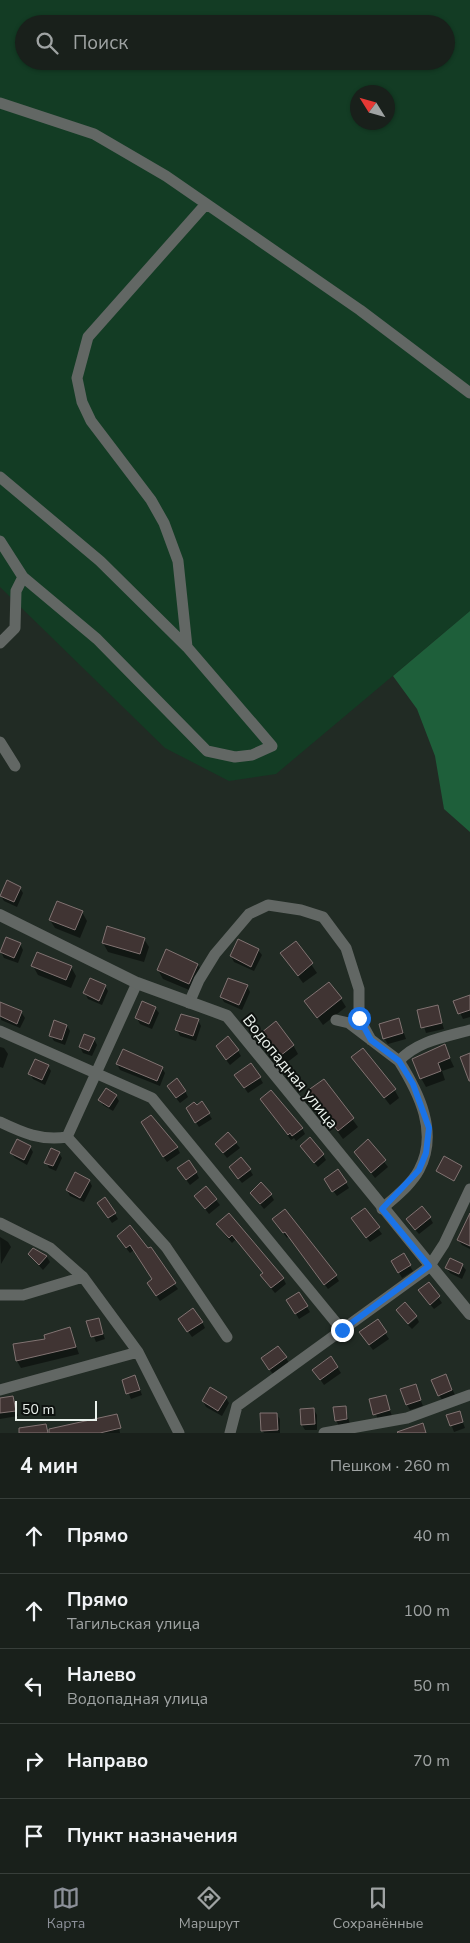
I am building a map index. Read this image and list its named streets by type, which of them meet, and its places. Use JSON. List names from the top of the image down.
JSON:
{
  "streets": {
    "street": ["Водопадная улица"]
  },
  "scale_bar": "50 m",
  "north": "top left",
  "page": {
    "search": "Поиск",
    "scale": "50 m",
    "heading": ["4 мин", "Пешком · 260 m"],
    "list": [
      ["Прямо", "40 m"],
      ["Прямо", "Тагильская улица", "100 m"],
      ["Налево", "Водопадная улица", "50 m"],
      ["Направо", "70 m"],
      "Пункт назначения"
    ],
    "nav": ["Карта", "Маршрут", "Сохранённые"]
  }
}
